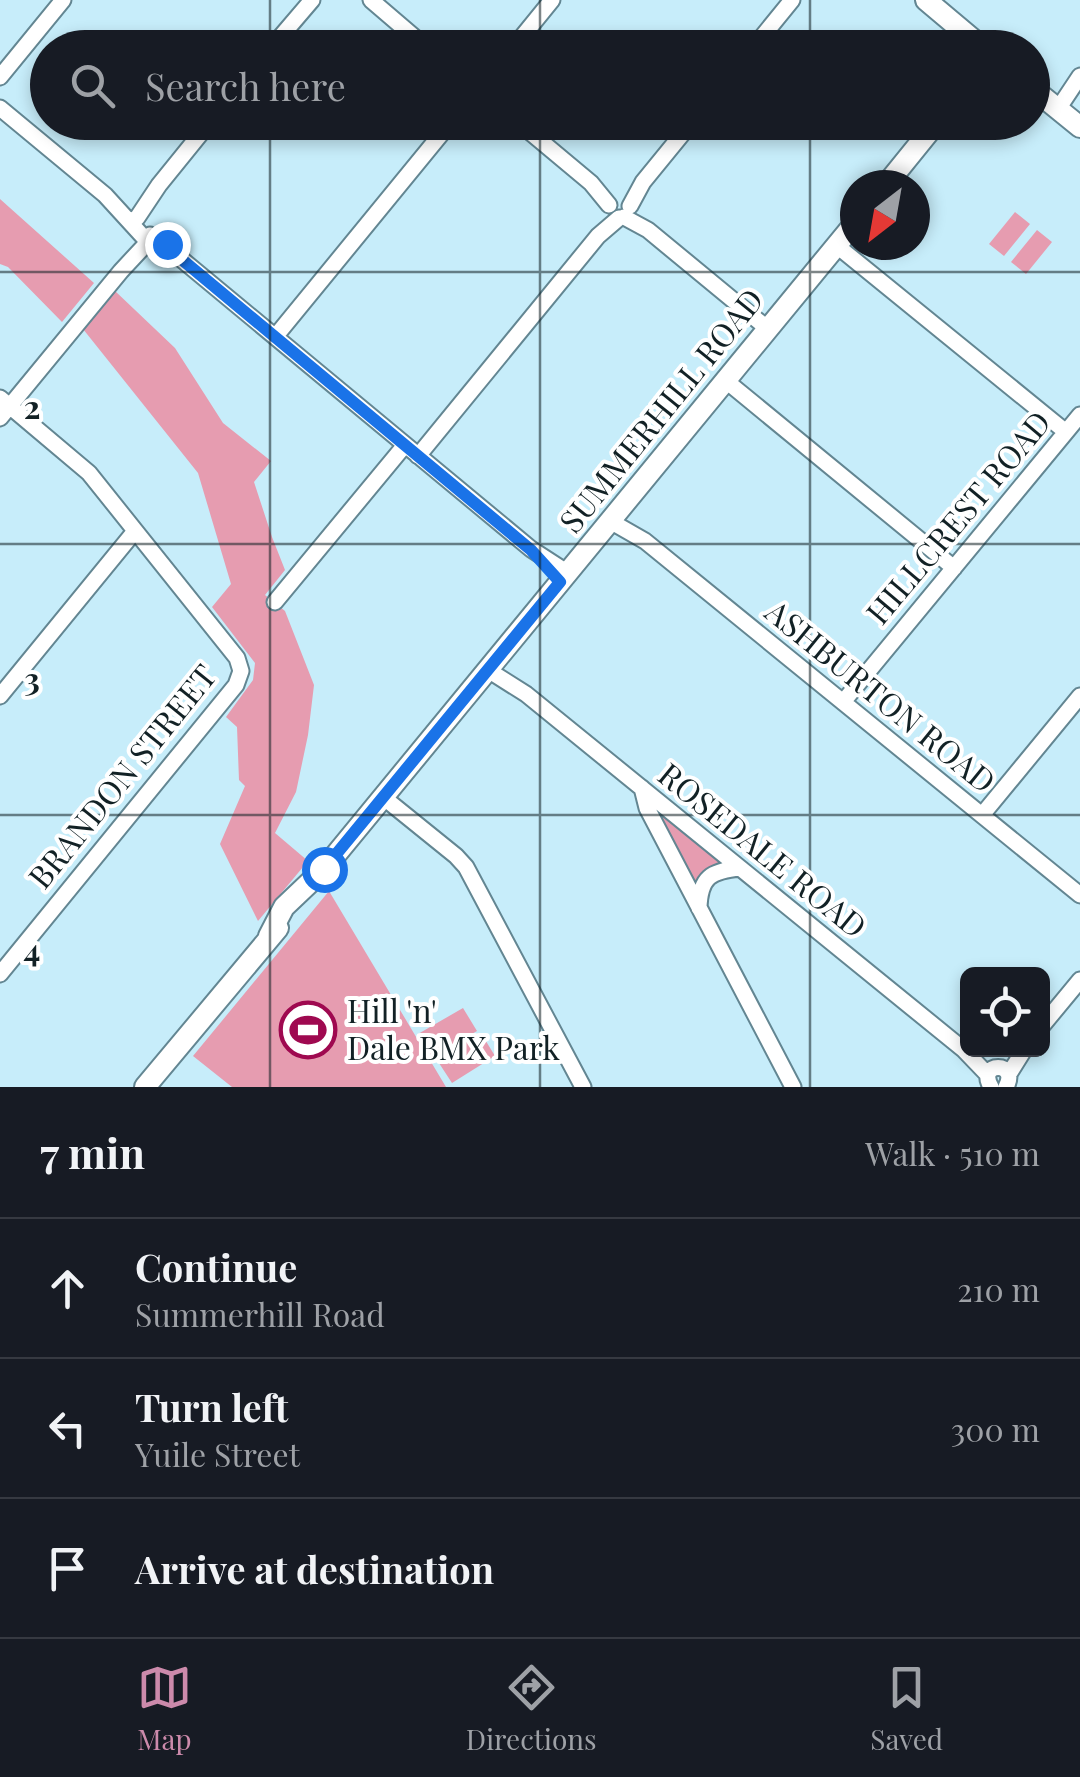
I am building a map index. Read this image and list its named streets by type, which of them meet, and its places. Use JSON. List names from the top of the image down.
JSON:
{
  "streets": {
    "main road": ["SUMMERHILL ROAD"],
    "street": [
      "HILLCREST ROAD",
      "ASHBURTON ROAD",
      "BRANDON STREET",
      "ROSEDALE ROAD"
    ]
  },
  "crossings": [
    ["SUMMERHILL ROAD", "ASHBURTON ROAD"],
    ["SUMMERHILL ROAD", "ROSEDALE ROAD"],
    ["HILLCREST ROAD", "ASHBURTON ROAD"]
  ],
  "places": {
    "sports": ["Hill 'n' Dale BMX Park"]
  },
  "north": "bottom left",
  "page": {
    "search": "Search here",
    "heading": ["7 min", "Walk · 510 m"],
    "list": [
      ["Continue", "Summerhill Road", "210 m"],
      ["Turn left", "Yuile Street", "300 m"],
      "Arrive at destination"
    ],
    "nav": ["Map", "Directions", "Saved"]
  },
  "grid": {
    "rows": ["2", "3", "4"]
  }
}
